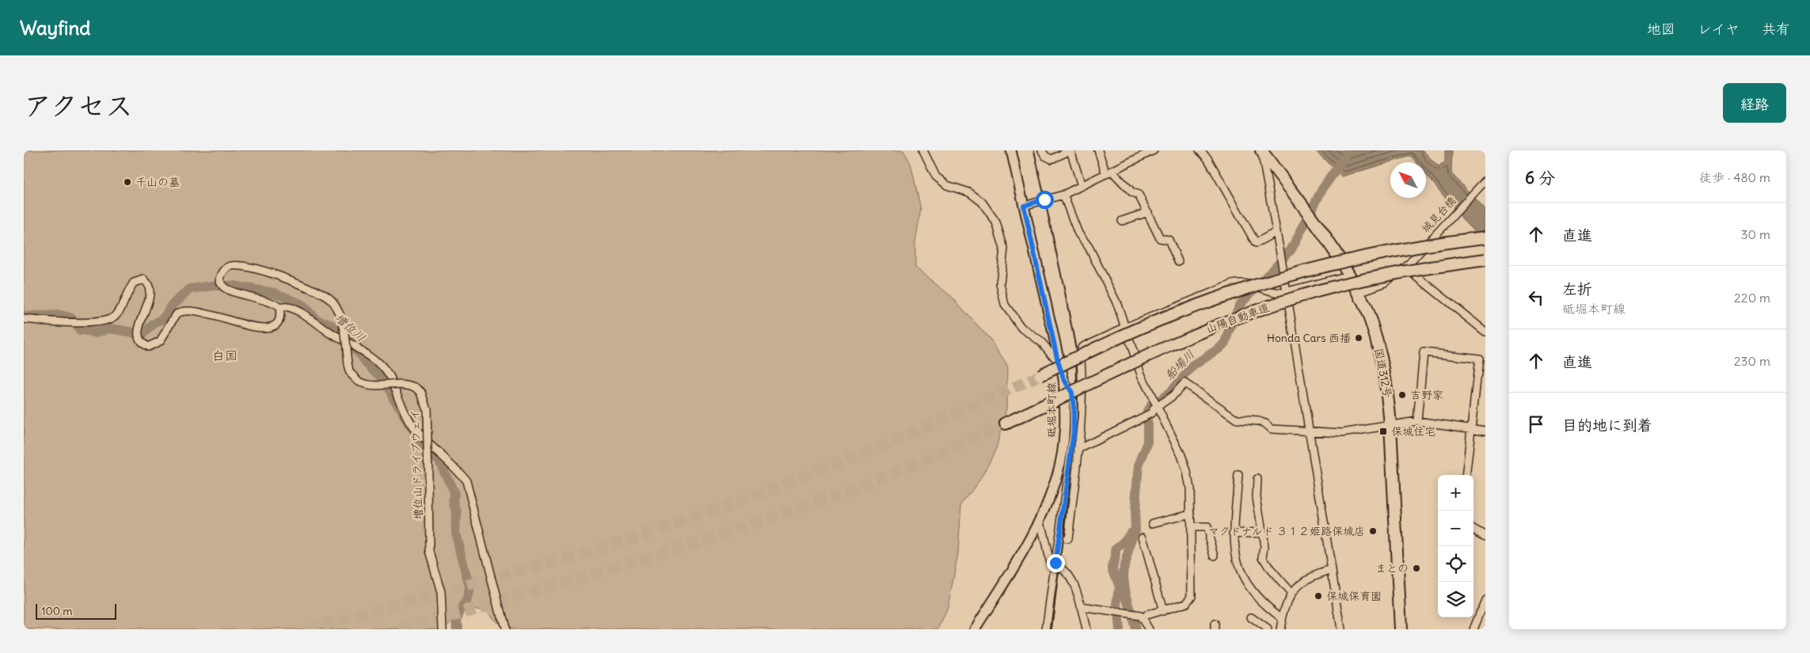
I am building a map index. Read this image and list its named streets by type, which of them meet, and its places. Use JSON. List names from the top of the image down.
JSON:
{
  "streets": {
    "highway": ["山陽自動車道", "国道312号"],
    "main road": ["砥堀本町線"],
    "street": ["城見台橋", "増位山ドライブウェイ"]
  },
  "crossings": [
    ["城見台橋", "国道312号"]
  ],
  "districts": ["白国"],
  "water": ["増位川", "船場川"],
  "places": {
    "other": [
      "千山の墓",
      "Honda Cars 西播",
      "吉野家",
      "マクドナルド ３１２姫路保城店",
      "まとの",
      "保城保育園"
    ],
    "transit": ["保城住宅"]
  },
  "scale_bar": "100 m",
  "north": "top left",
  "page": {
    "header": "Wayfind",
    "nav": ["地図", "レイヤ", "共有"],
    "title": "アクセス",
    "buttons": "経路",
    "heading": ["6 分", "徒歩 · 480 m"],
    "list": [
      ["直進", "30 m"],
      ["左折", "砥堀本町線", "220 m"],
      ["直進", "230 m"],
      "目的地に到着"
    ],
    "map_buttons": ["+", "−"],
    "scale": "100 m"
  }
}
